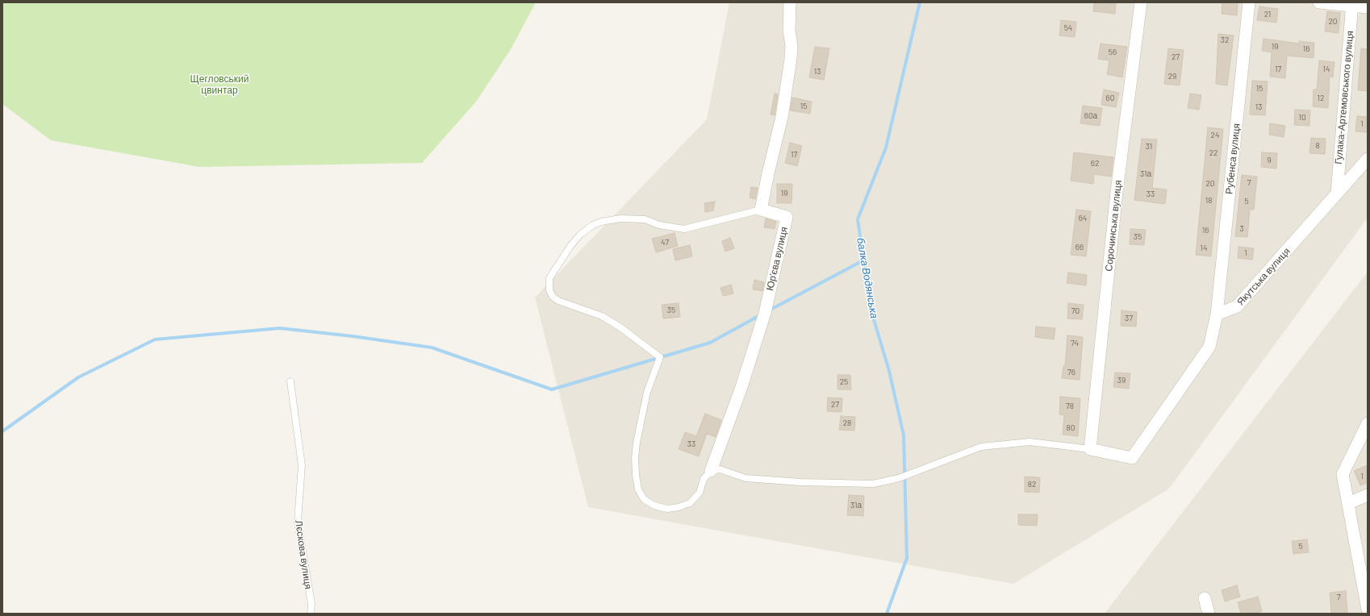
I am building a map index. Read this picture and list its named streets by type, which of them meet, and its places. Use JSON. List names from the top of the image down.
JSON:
{
  "streets": {
    "street": [
      "Гулака-Артемовського вулиця",
      "Рубенса вулиця",
      "Сорочинська вулиця",
      "Юр’єва вулиця",
      "Якутська вулиця"
    ],
    "lane": ["Лєскова вулиця"]
  },
  "crossings": [
    ["Гулака-Артемовського вулиця", "Якутська вулиця"],
    ["Рубенса вулиця", "Якутська вулиця"]
  ],
  "water": ["балка Водянська"],
  "parks": ["Щегловський цвинтар"],
  "house_numbers": [
    "21",
    "20",
    "54",
    "32",
    "19",
    "16",
    "56",
    "27",
    "17",
    "14",
    "13",
    "29",
    "15",
    "60",
    "12",
    "15",
    "13",
    "60а",
    "10",
    "1",
    "24",
    "8",
    "31",
    "22",
    "17",
    "9",
    "62",
    "31а",
    "7",
    "20",
    "19",
    "33",
    "18",
    "5",
    "64",
    "3",
    "16",
    "35",
    "47",
    "66",
    "14",
    "1",
    "35",
    "70",
    "37",
    "74",
    "76",
    "39",
    "25",
    "27",
    "78",
    "28",
    "80",
    "33",
    "1",
    "82",
    "31а",
    "5",
    "7"
  ]
}
